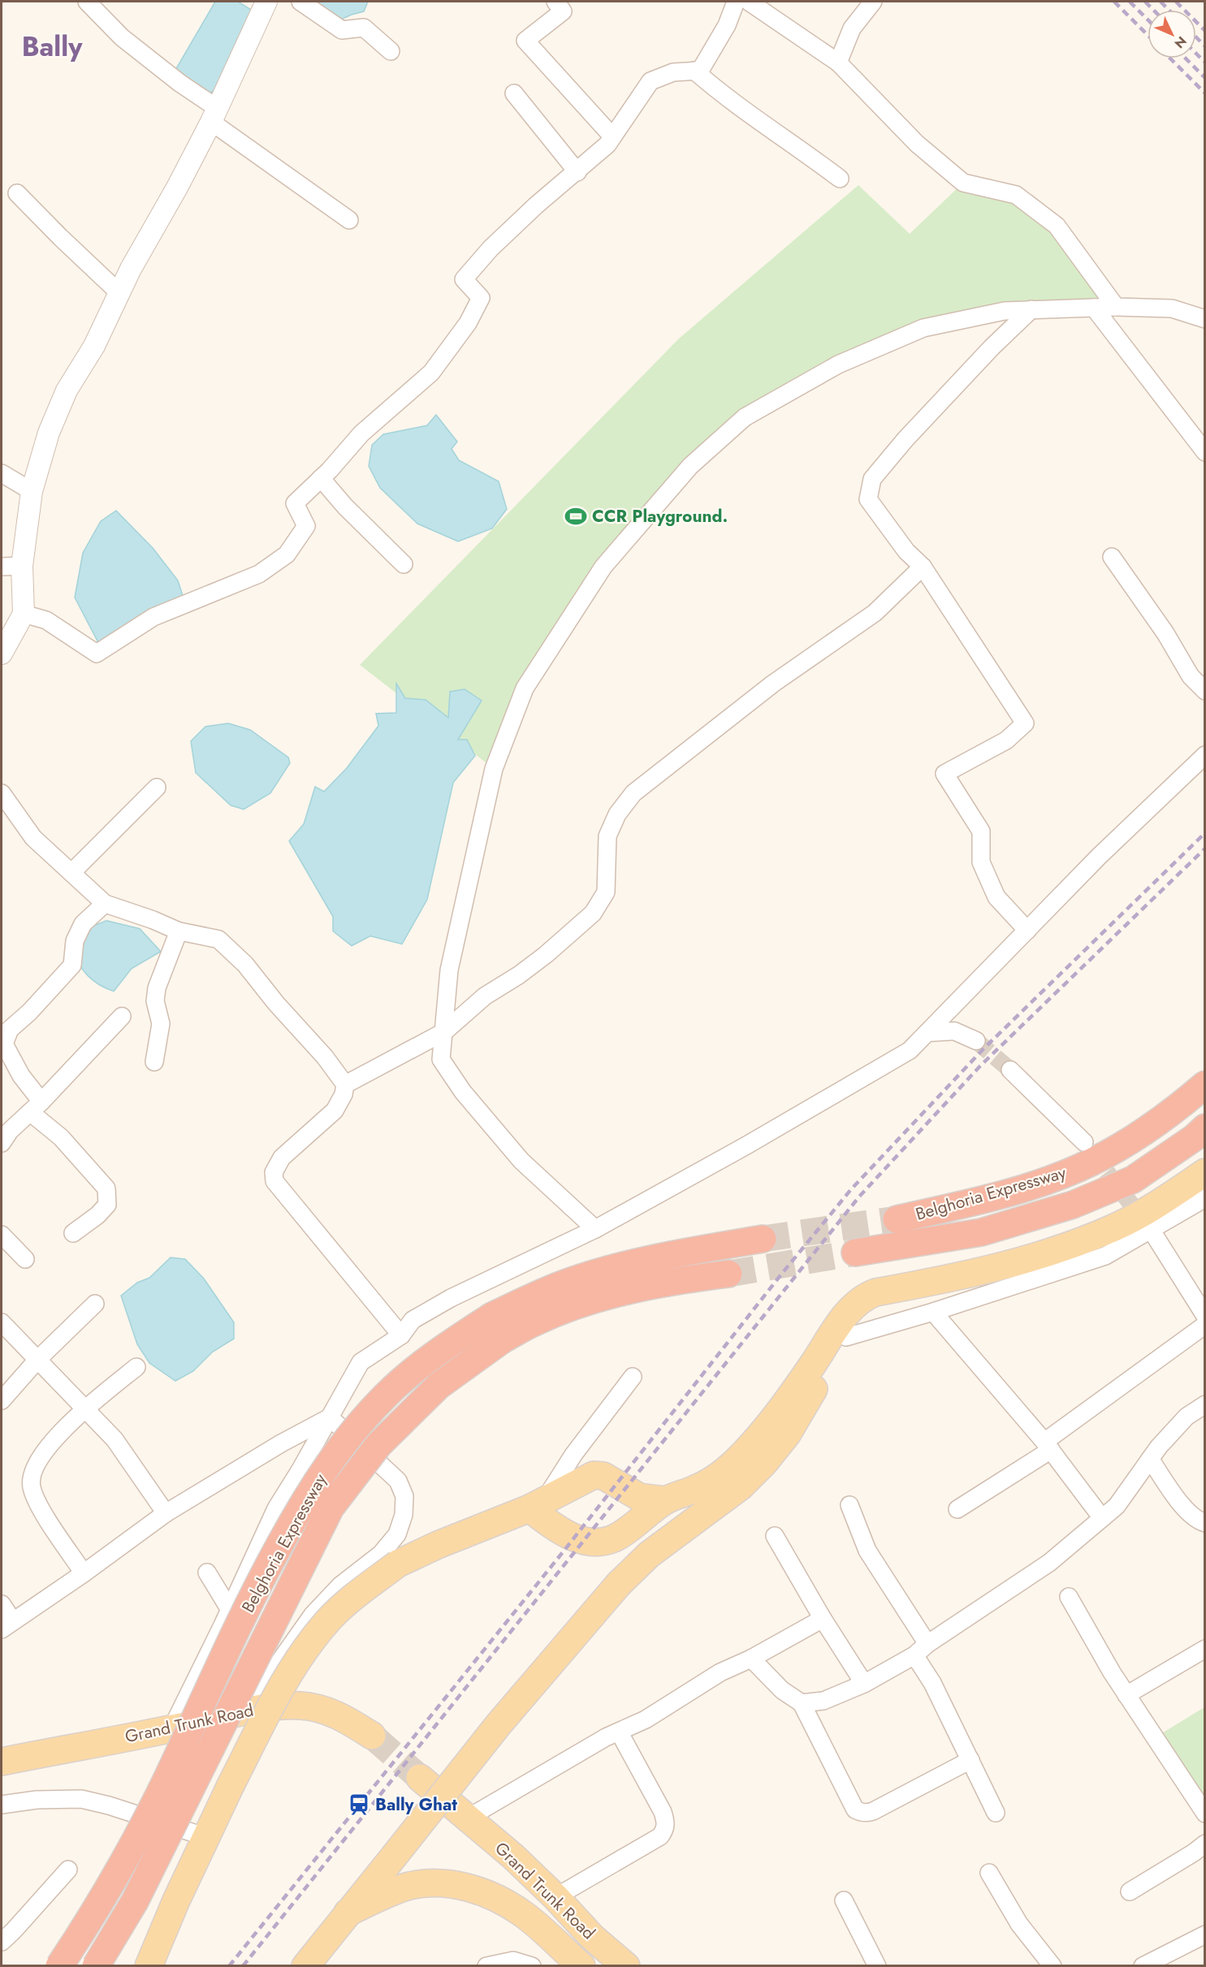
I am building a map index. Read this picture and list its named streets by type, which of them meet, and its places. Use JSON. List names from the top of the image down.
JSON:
{
  "streets": {
    "highway": ["Belghoria Expressway"],
    "main road": ["Grand Trunk Road"]
  },
  "districts": ["Bally"],
  "places": {
    "sports": ["CCR Playground."],
    "station": ["Bally Ghat"]
  },
  "north": "bottom right"
}
